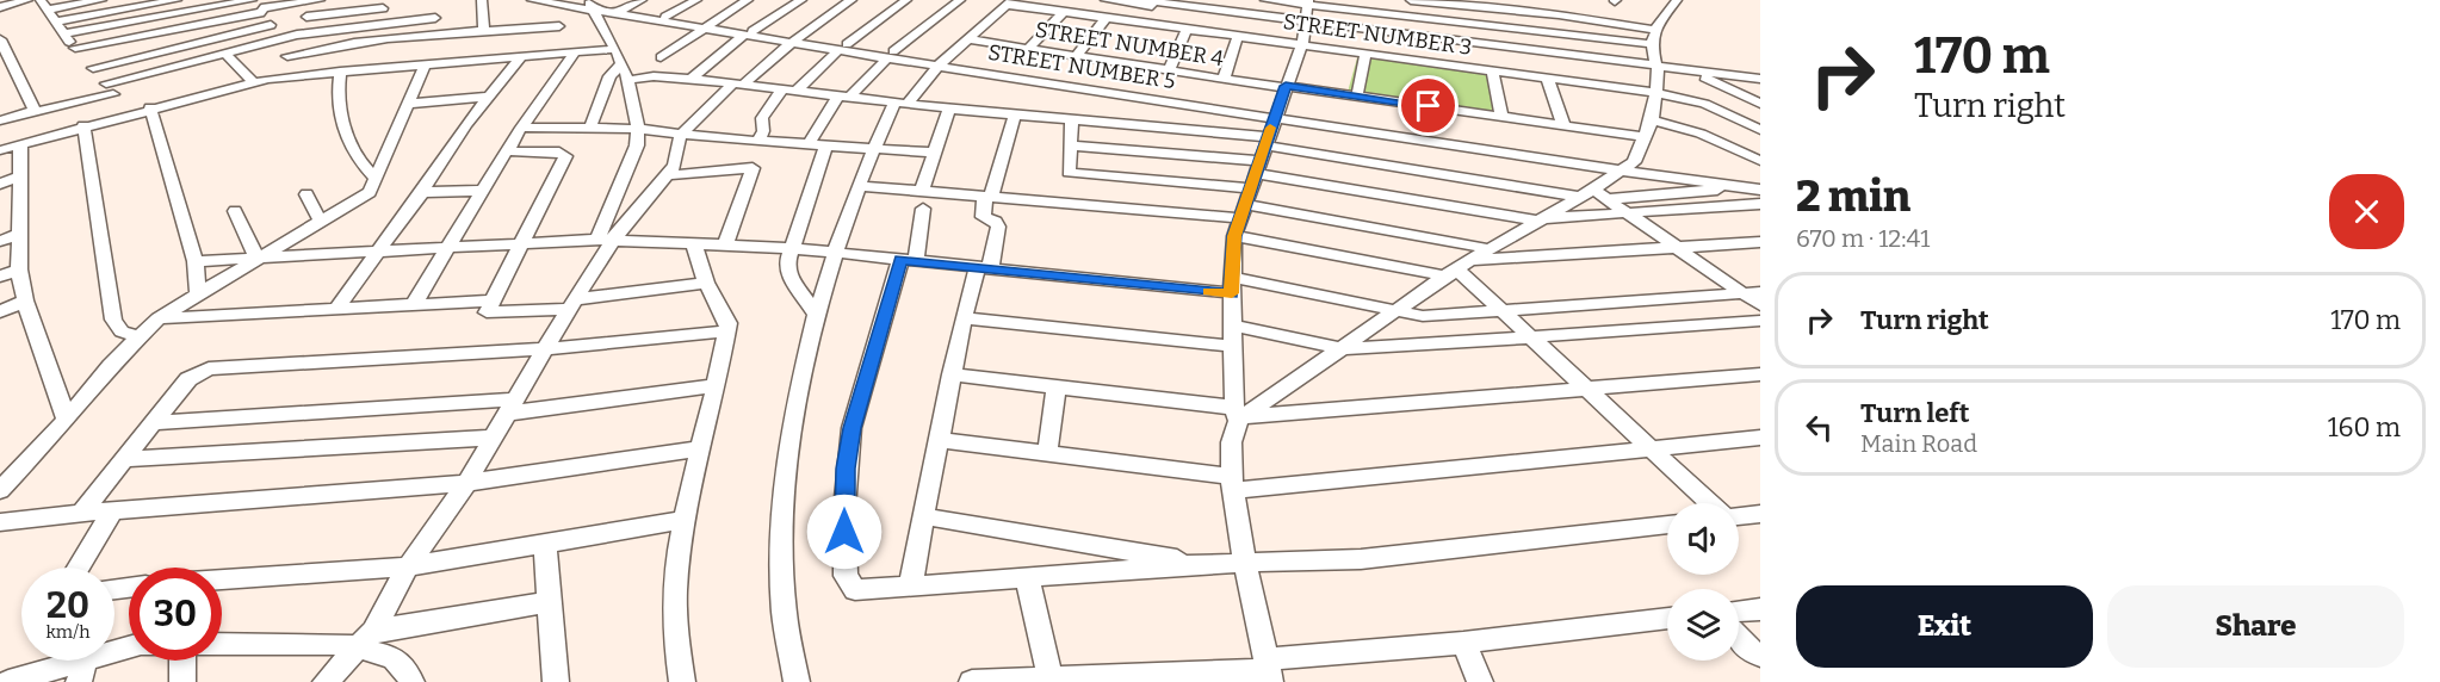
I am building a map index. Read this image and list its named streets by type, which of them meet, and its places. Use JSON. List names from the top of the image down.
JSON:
{
  "streets": {
    "street": ["STREET NUMBER 3", "STREET NUMBER 4", "STREET NUMBER 5"]
  },
  "page": {
    "turn": ["170 m", "Turn right"],
    "heading": ["2 min", "670 m · 12:41"],
    "list": [
      {
        "name": "Turn right",
        "value": "170 m"
      },
      {
        "name": "Turn left",
        "note": "Main Road",
        "value": "160 m"
      }
    ],
    "speed": "20 km/h",
    "limit": "30",
    "buttons": ["Exit", "Share"]
  }
}
